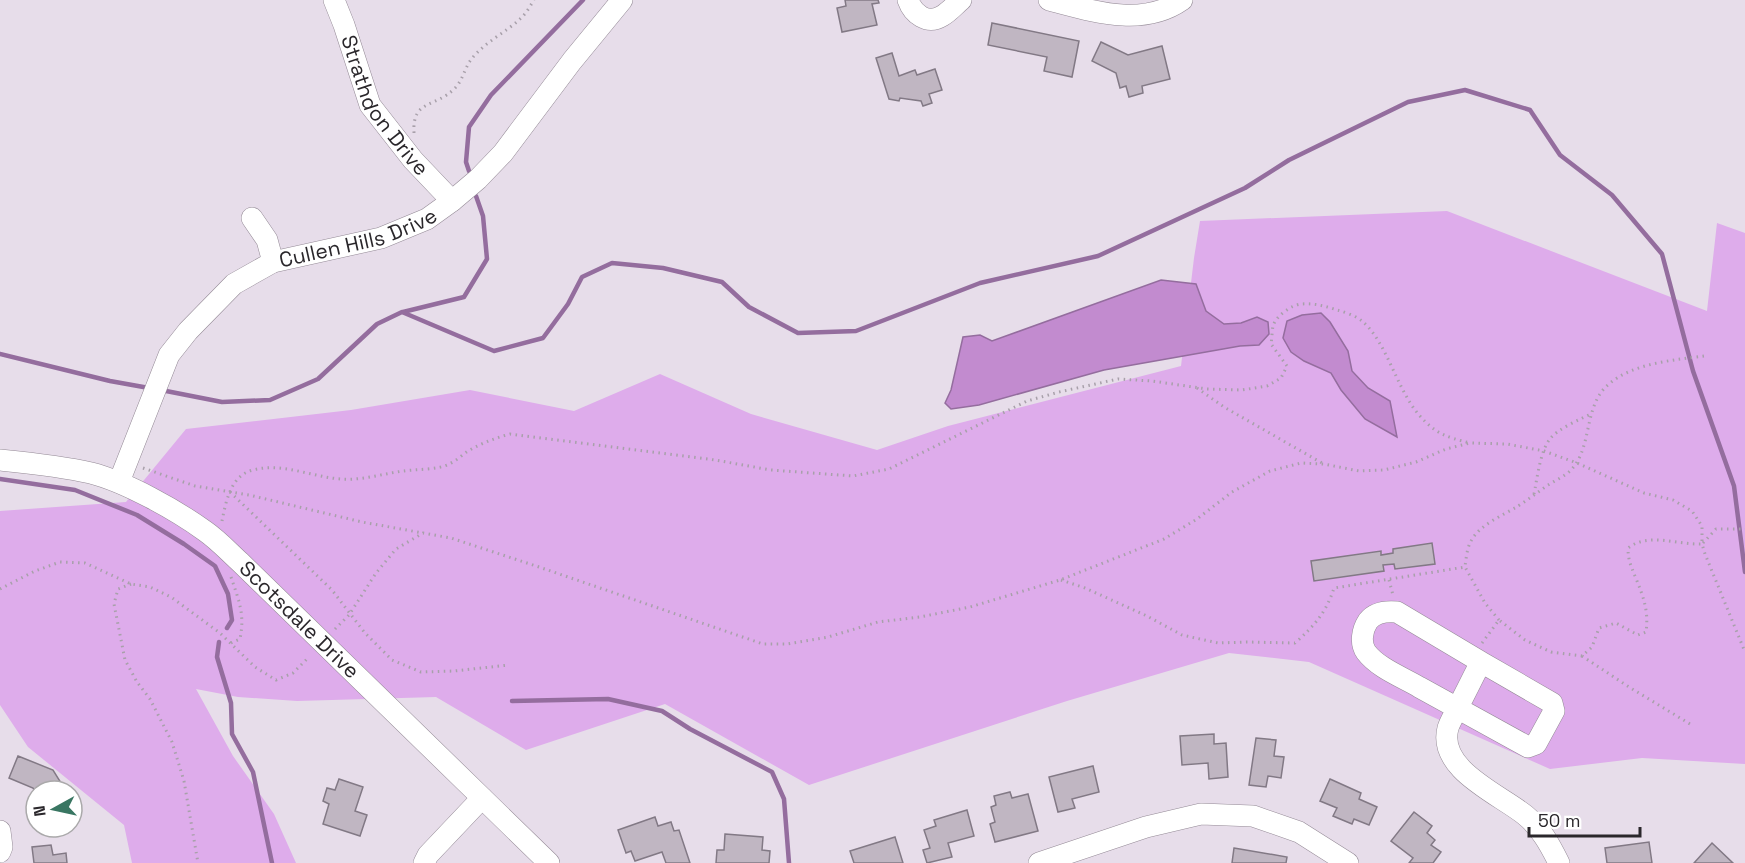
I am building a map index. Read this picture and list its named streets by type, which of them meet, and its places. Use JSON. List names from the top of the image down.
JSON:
{
  "streets": {
    "street": ["Strathdon Drive", "Cullen Hills Drive", "Scotsdale Drive"]
  },
  "crossings": [
    ["Strathdon Drive", "Cullen Hills Drive"],
    ["Cullen Hills Drive", "Scotsdale Drive"]
  ],
  "scale_bar": "50 m",
  "north": "left"
}
